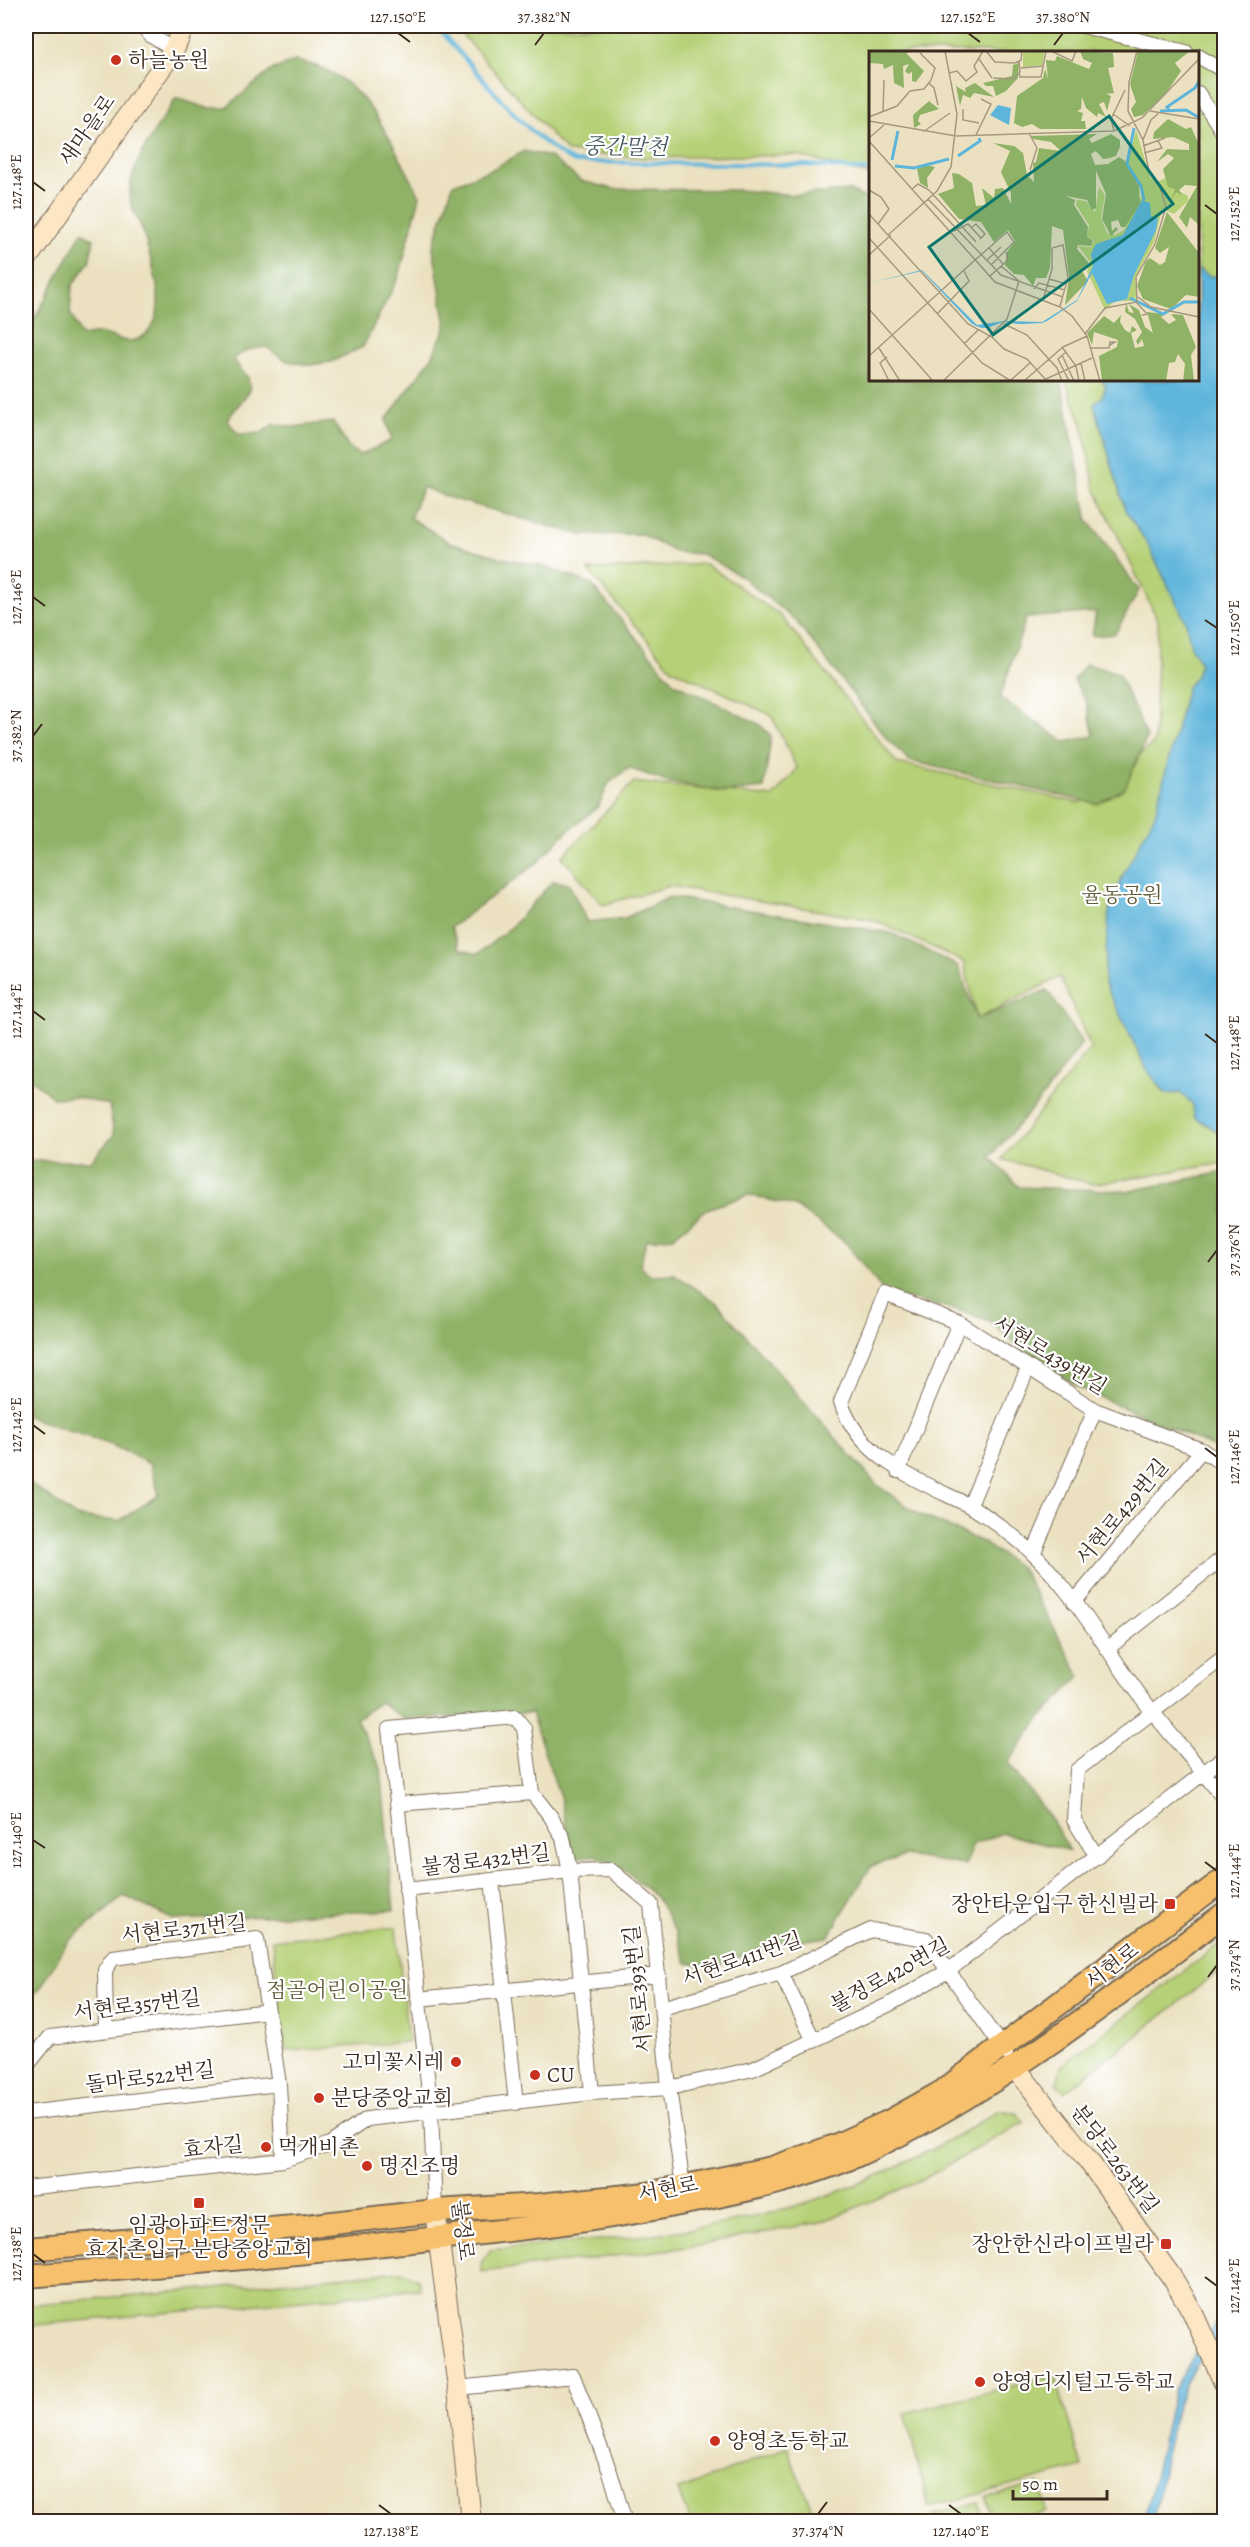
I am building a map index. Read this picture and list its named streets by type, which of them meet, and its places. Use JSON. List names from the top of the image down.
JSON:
{
  "streets": {
    "main road": ["서현로"],
    "street": [
      "새마을로",
      "서현로439번길",
      "서현로429번길",
      "불정로432번길",
      "서현로371번길",
      "서현로411번길",
      "불정로420번길",
      "서현로393번길",
      "서현로357번길",
      "돌마로522번길",
      "효자길",
      "분당로263번길",
      "불정로"
    ]
  },
  "crossings": [
    ["서현로439번길", "서현로429번길"],
    ["서현로429번길", "불정로420번길"],
    ["불정로432번길", "서현로393번길"],
    ["불정로432번길", "불정로"],
    ["서현로371번길", "서현로357번길"],
    ["서현로371번길", "돌마로522번길"],
    ["서현로371번길", "효자길"],
    ["서현로411번길", "서현로"],
    ["서현로411번길", "불정로420번길"],
    ["서현로411번길", "서현로393번길"],
    ["서현로411번길", "분당로263번길"],
    ["서현로", "서현로393번길"],
    ["서현로", "분당로263번길"],
    ["서현로", "불정로"],
    ["불정로420번길", "서현로393번길"],
    ["불정로420번길", "효자길"],
    ["불정로420번길", "불정로"],
    ["효자길", "불정로"]
  ],
  "water": ["중간말천"],
  "parks": ["율동공원", "점골어린이공원"],
  "places": {
    "other": [
      "하늘농원",
      "고미꽃시레",
      "CU",
      "분당중앙교회",
      "먹개비촌",
      "명진조명",
      "양영디지털고등학교",
      "양영초등학교"
    ],
    "transit": ["장안타운입구 한신빌라", "임광아파트정문 효자촌입구 분당중앙교회", "장안한신라이프빌라"]
  },
  "scale_bar": "50 m",
  "coordinates": [
    "127.150°E",
    "37.382°N",
    "127.152°E",
    "37.380°N",
    "127.148°E",
    "127.146°E",
    "127.144°E",
    "37.376°N",
    "127.142°E",
    "127.140°E",
    "37.374°N",
    "127.138°E"
  ]
}
